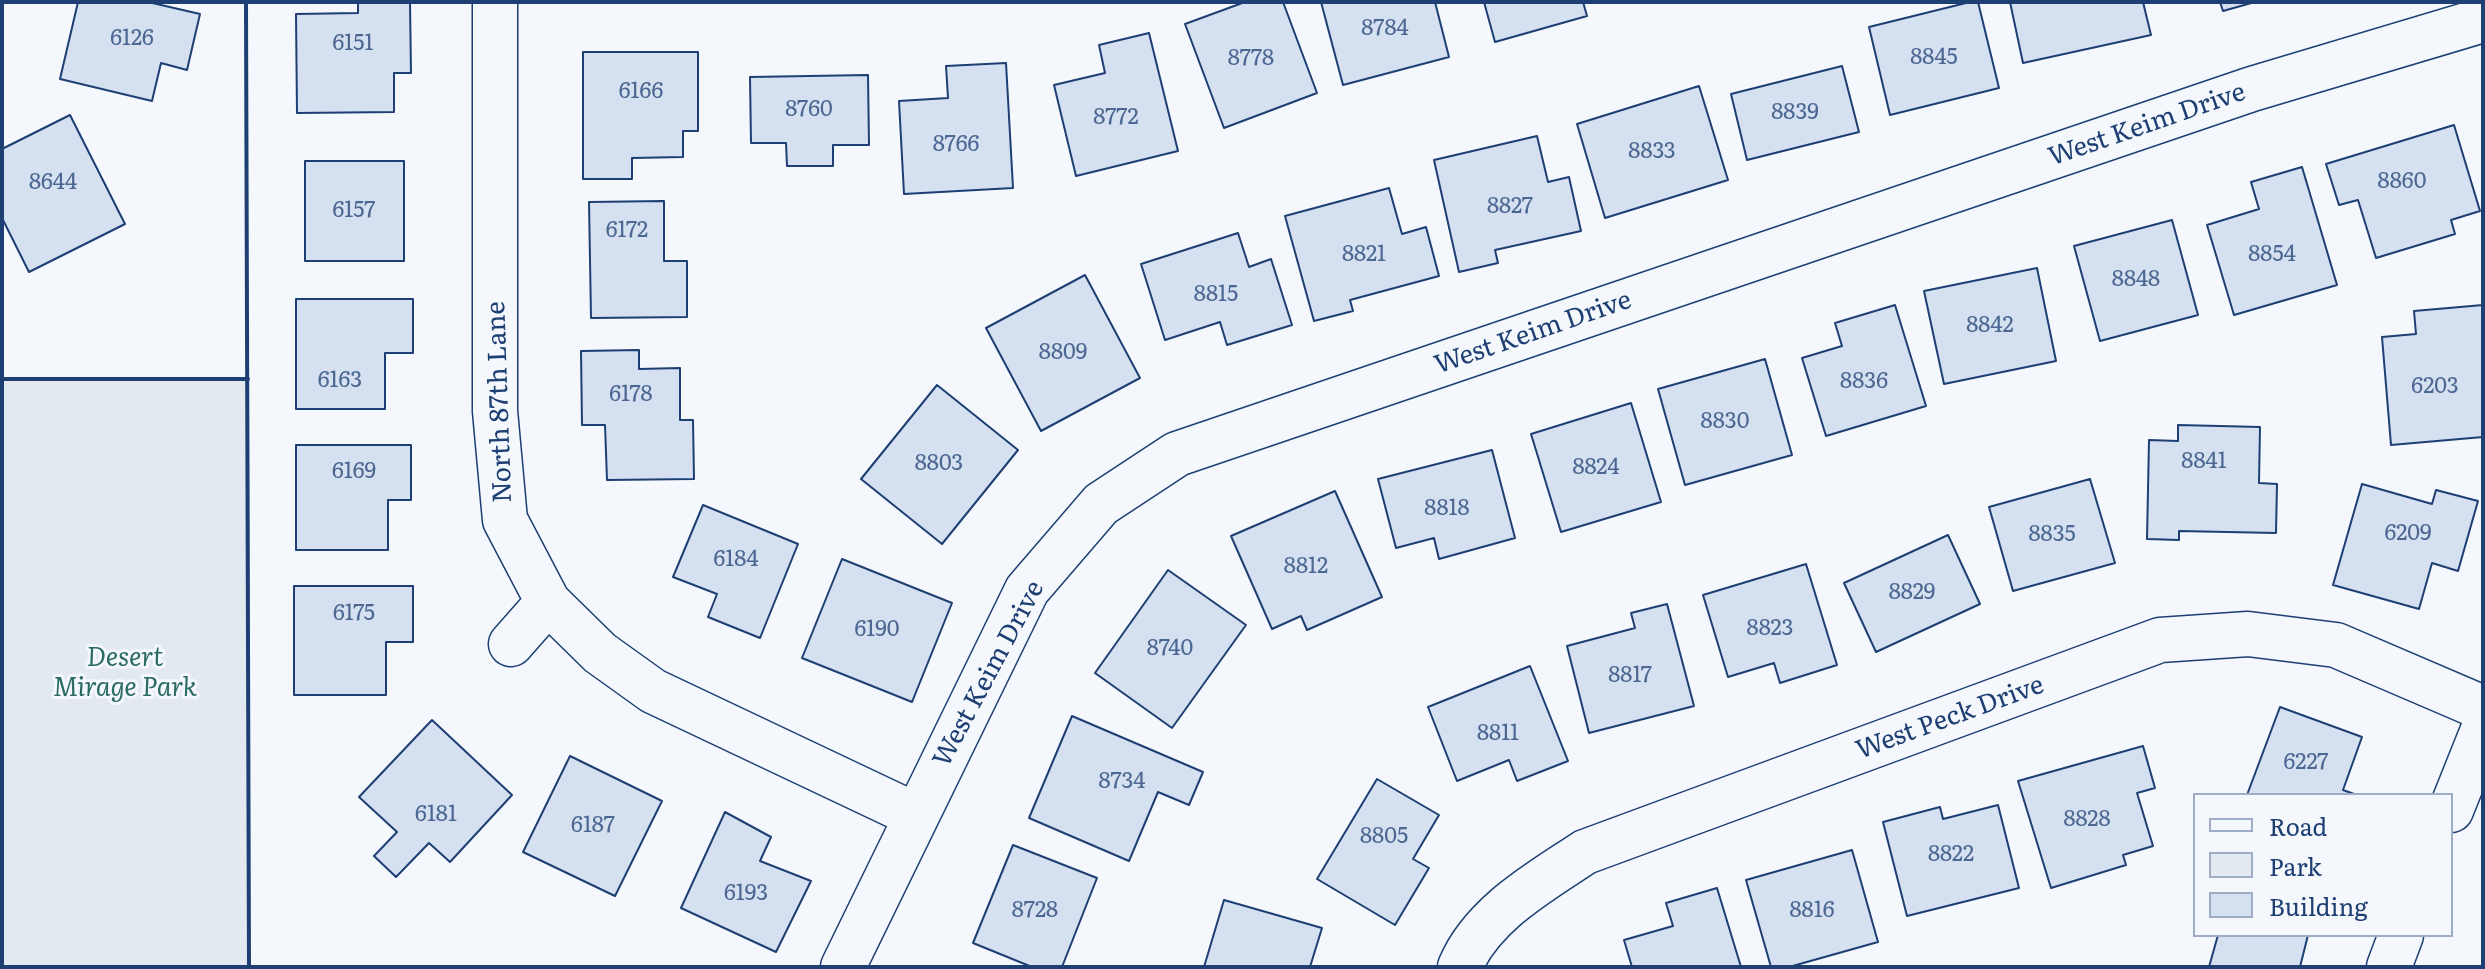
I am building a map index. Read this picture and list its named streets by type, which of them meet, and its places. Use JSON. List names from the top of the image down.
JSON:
{
  "streets": {
    "street": ["West Keim Drive", "North 87th Lane", "West Peck Drive"]
  },
  "crossings": [
    ["West Keim Drive", "North 87th Lane"]
  ],
  "parks": ["Desert Mirage Park"],
  "house_numbers": [
    "8784",
    "6126",
    "6151",
    "8845",
    "8778",
    "6166",
    "8760",
    "8839",
    "8772",
    "8766",
    "8833",
    "8860",
    "8644",
    "8827",
    "6157",
    "6172",
    "8821",
    "8854",
    "8848",
    "8815",
    "8842",
    "8809",
    "6163",
    "8836",
    "6203",
    "6178",
    "8830",
    "8841",
    "8803",
    "8824",
    "6169",
    "8818",
    "6209",
    "8835",
    "6184",
    "8812",
    "8829",
    "6175",
    "8823",
    "6190",
    "8740",
    "8817",
    "8811",
    "6227",
    "8734",
    "6181",
    "8828",
    "6187",
    "8805",
    "8822",
    "6193",
    "8728",
    "8816"
  ],
  "legend": ["Road", "Park", "Building"]
}
